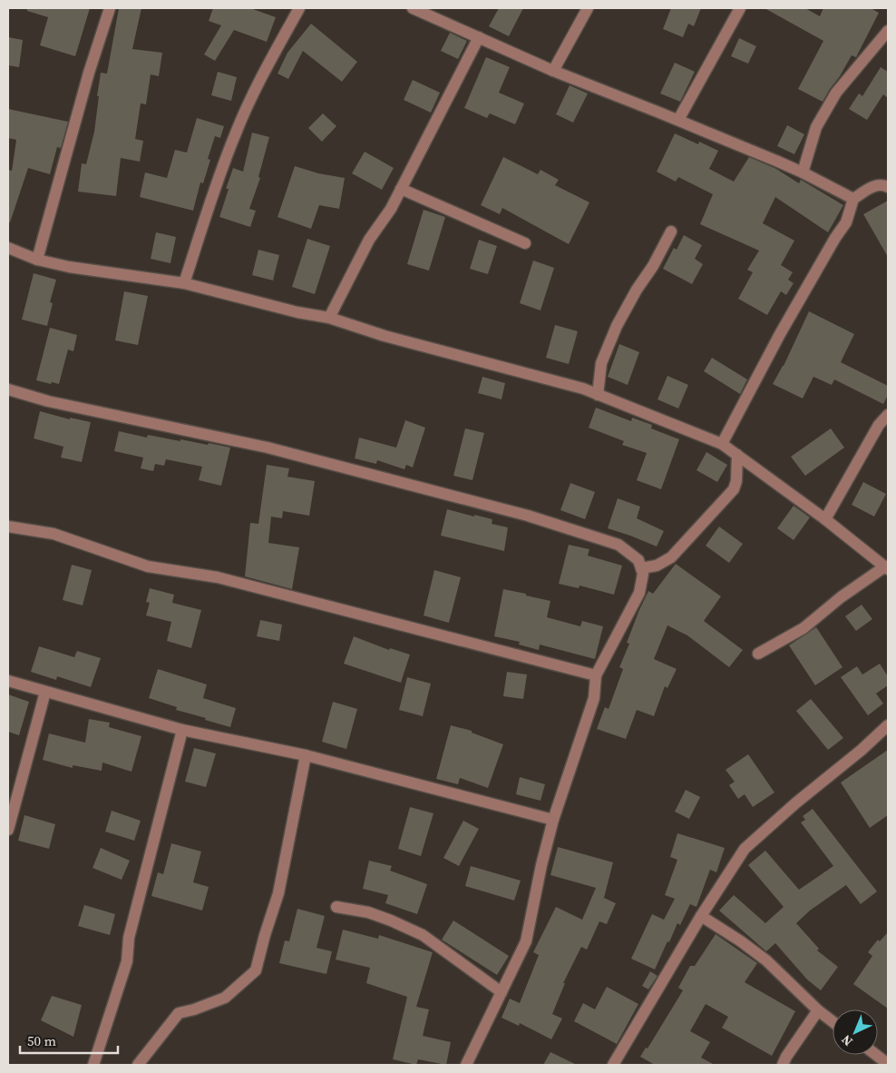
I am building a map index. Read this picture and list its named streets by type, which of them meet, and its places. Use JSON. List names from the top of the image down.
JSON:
{
  "scale_bar": "50 m",
  "north": "bottom left"
}
